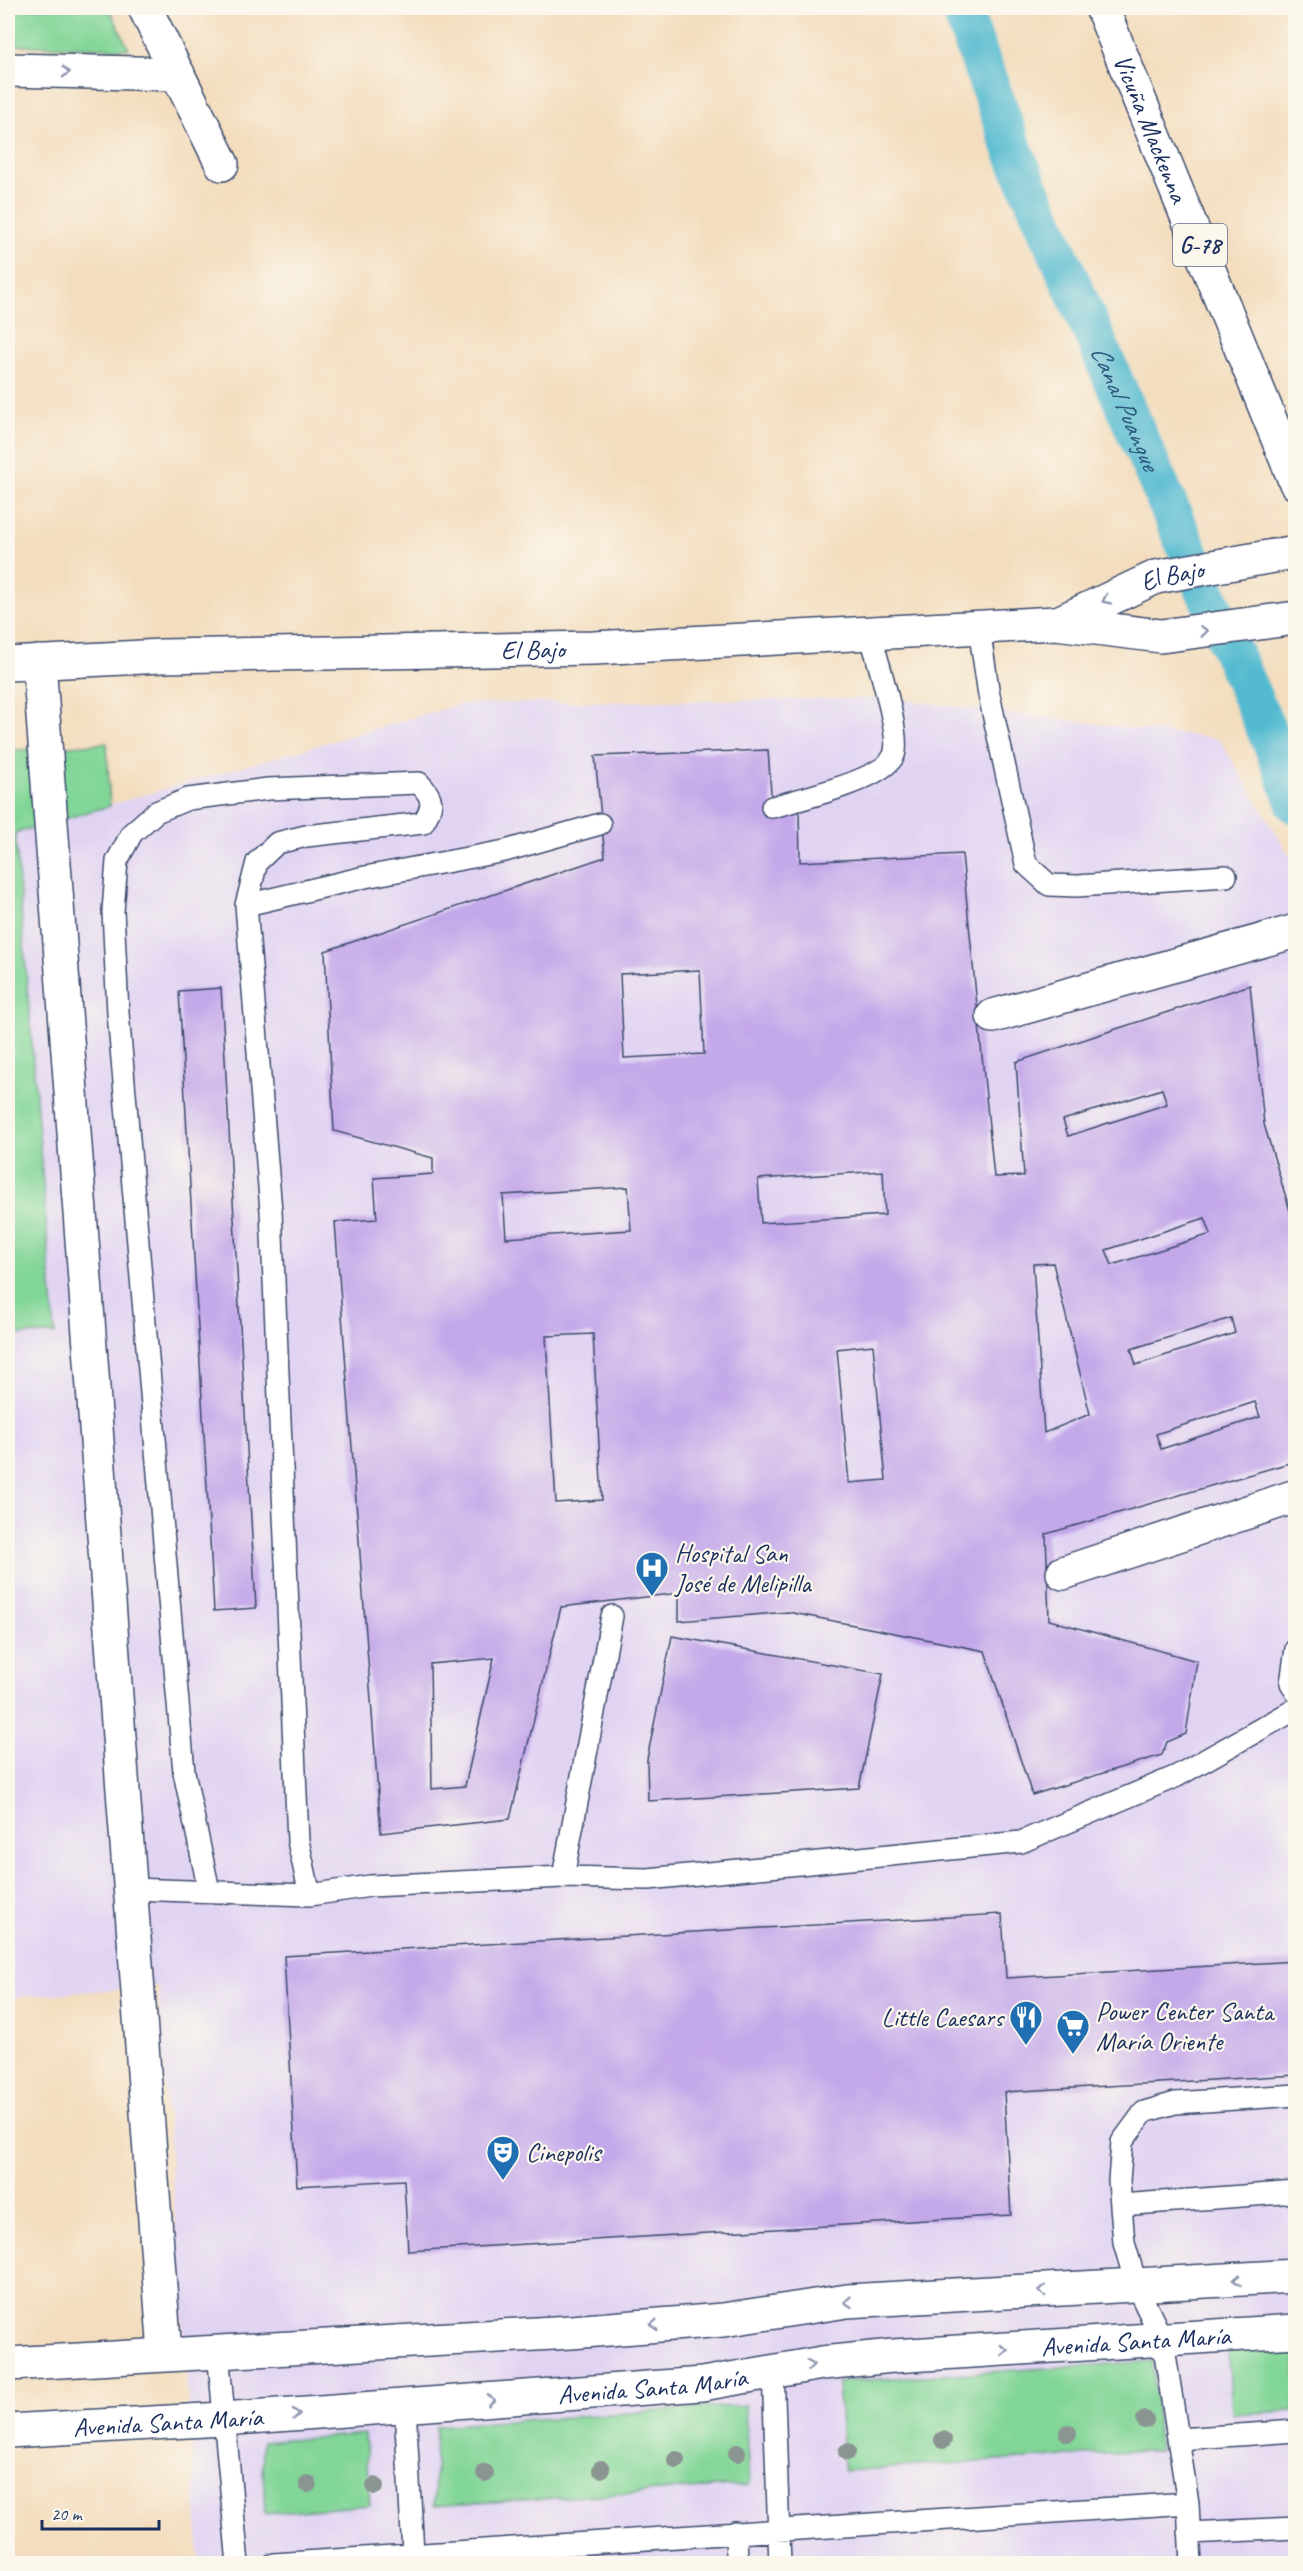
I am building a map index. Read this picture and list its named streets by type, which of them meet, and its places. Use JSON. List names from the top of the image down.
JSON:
{
  "streets": {
    "street": [
      "Vicuña Mackenna",
      "G-78",
      "El Bajo",
      "Avenida Santa María"
    ]
  },
  "water": ["Canal Puangue"],
  "places": {
    "hospital": ["Hospital San José de Melipilla"],
    "restaurant": ["Little Caesars"],
    "supermarket": ["Power Center Santa María Oriente"],
    "theatre": ["Cinepolis"]
  },
  "scale_bar": "20 m"
}
